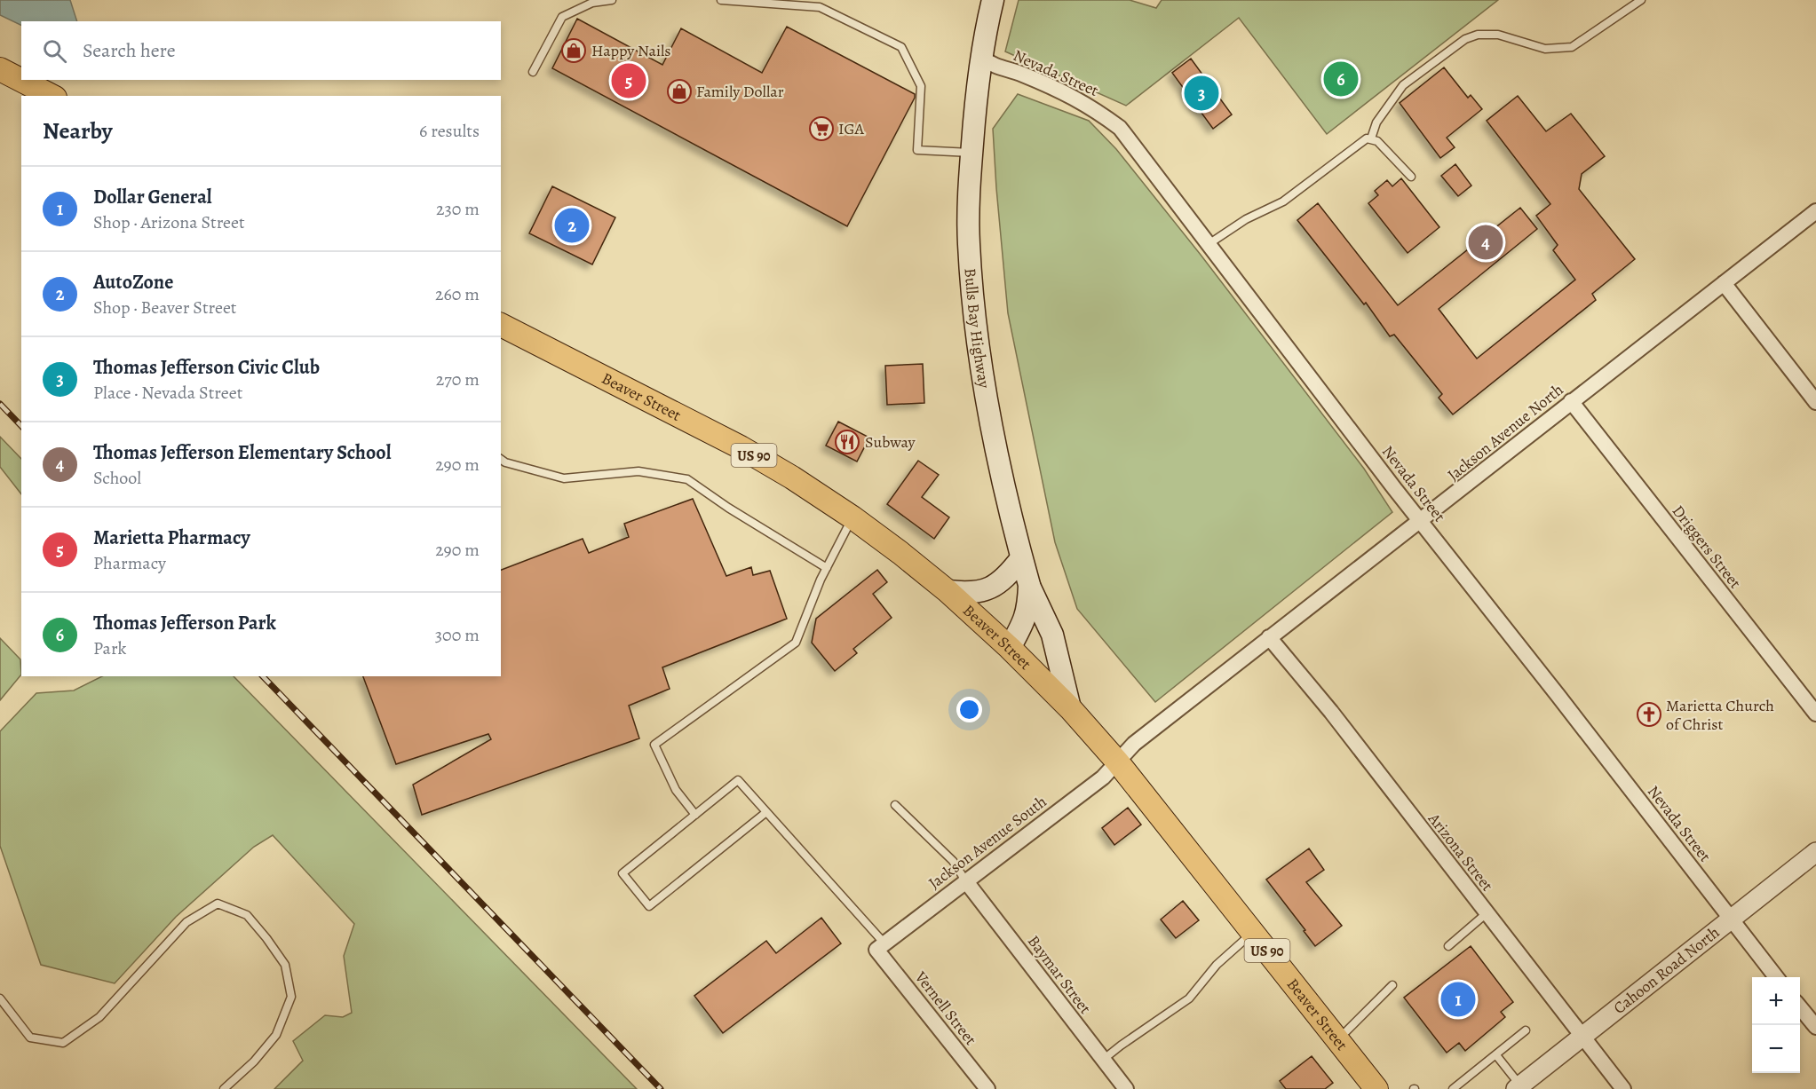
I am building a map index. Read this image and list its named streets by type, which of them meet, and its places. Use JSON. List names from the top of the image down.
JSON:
{
  "streets": {
    "main road": ["Bulls Bay Highway", "Beaver Street", "US 90"],
    "street": [
      "Nevada Street",
      "Jackson Avenue North",
      "Driggers Street",
      "Jackson Avenue South",
      "Arizona Street",
      "Cahoon Road North",
      "Baymar Street",
      "Vernell Street"
    ]
  },
  "crossings": [
    ["Nevada Street", "Bulls Bay Highway"],
    ["Nevada Street", "Jackson Avenue North"],
    ["Nevada Street", "Cahoon Road North"],
    ["Bulls Bay Highway", "Beaver Street"],
    ["Beaver Street", "Jackson Avenue North"],
    ["Beaver Street", "Jackson Avenue South"],
    ["Jackson Avenue North", "Driggers Street"],
    ["Jackson Avenue North", "Jackson Avenue South"],
    ["Jackson Avenue North", "Arizona Street"],
    ["Jackson Avenue South", "Baymar Street"],
    ["Jackson Avenue South", "Vernell Street"],
    ["Arizona Street", "Cahoon Road North"]
  ],
  "places": {
    "shop": ["Happy Nails", "Family Dollar"],
    "supermarket": ["IGA"],
    "restaurant": ["Subway"],
    "church": ["Marietta Church of Christ"]
  },
  "page": {
    "search": "Search here",
    "pins": [
      "6",
      "5",
      "3",
      "2",
      "4",
      "1"
    ],
    "heading": ["Nearby", "6 results"],
    "list": [
      {
        "mark": "1",
        "name": "Dollar General",
        "note": "Shop · Arizona Street",
        "value": "230 m"
      },
      {
        "mark": "2",
        "name": "AutoZone",
        "note": "Shop · Beaver Street",
        "value": "260 m"
      },
      {
        "mark": "3",
        "name": "Thomas Jefferson Civic Club",
        "note": "Place · Nevada Street",
        "value": "270 m"
      },
      {
        "mark": "4",
        "name": "Thomas Jefferson Elementary School",
        "note": "School",
        "value": "290 m"
      },
      {
        "mark": "5",
        "name": "Marietta Pharmacy",
        "note": "Pharmacy",
        "value": "290 m"
      },
      {
        "mark": "6",
        "name": "Thomas Jefferson Park",
        "note": "Park",
        "value": "300 m"
      }
    ],
    "map_buttons": ["+", "−"]
  }
}
